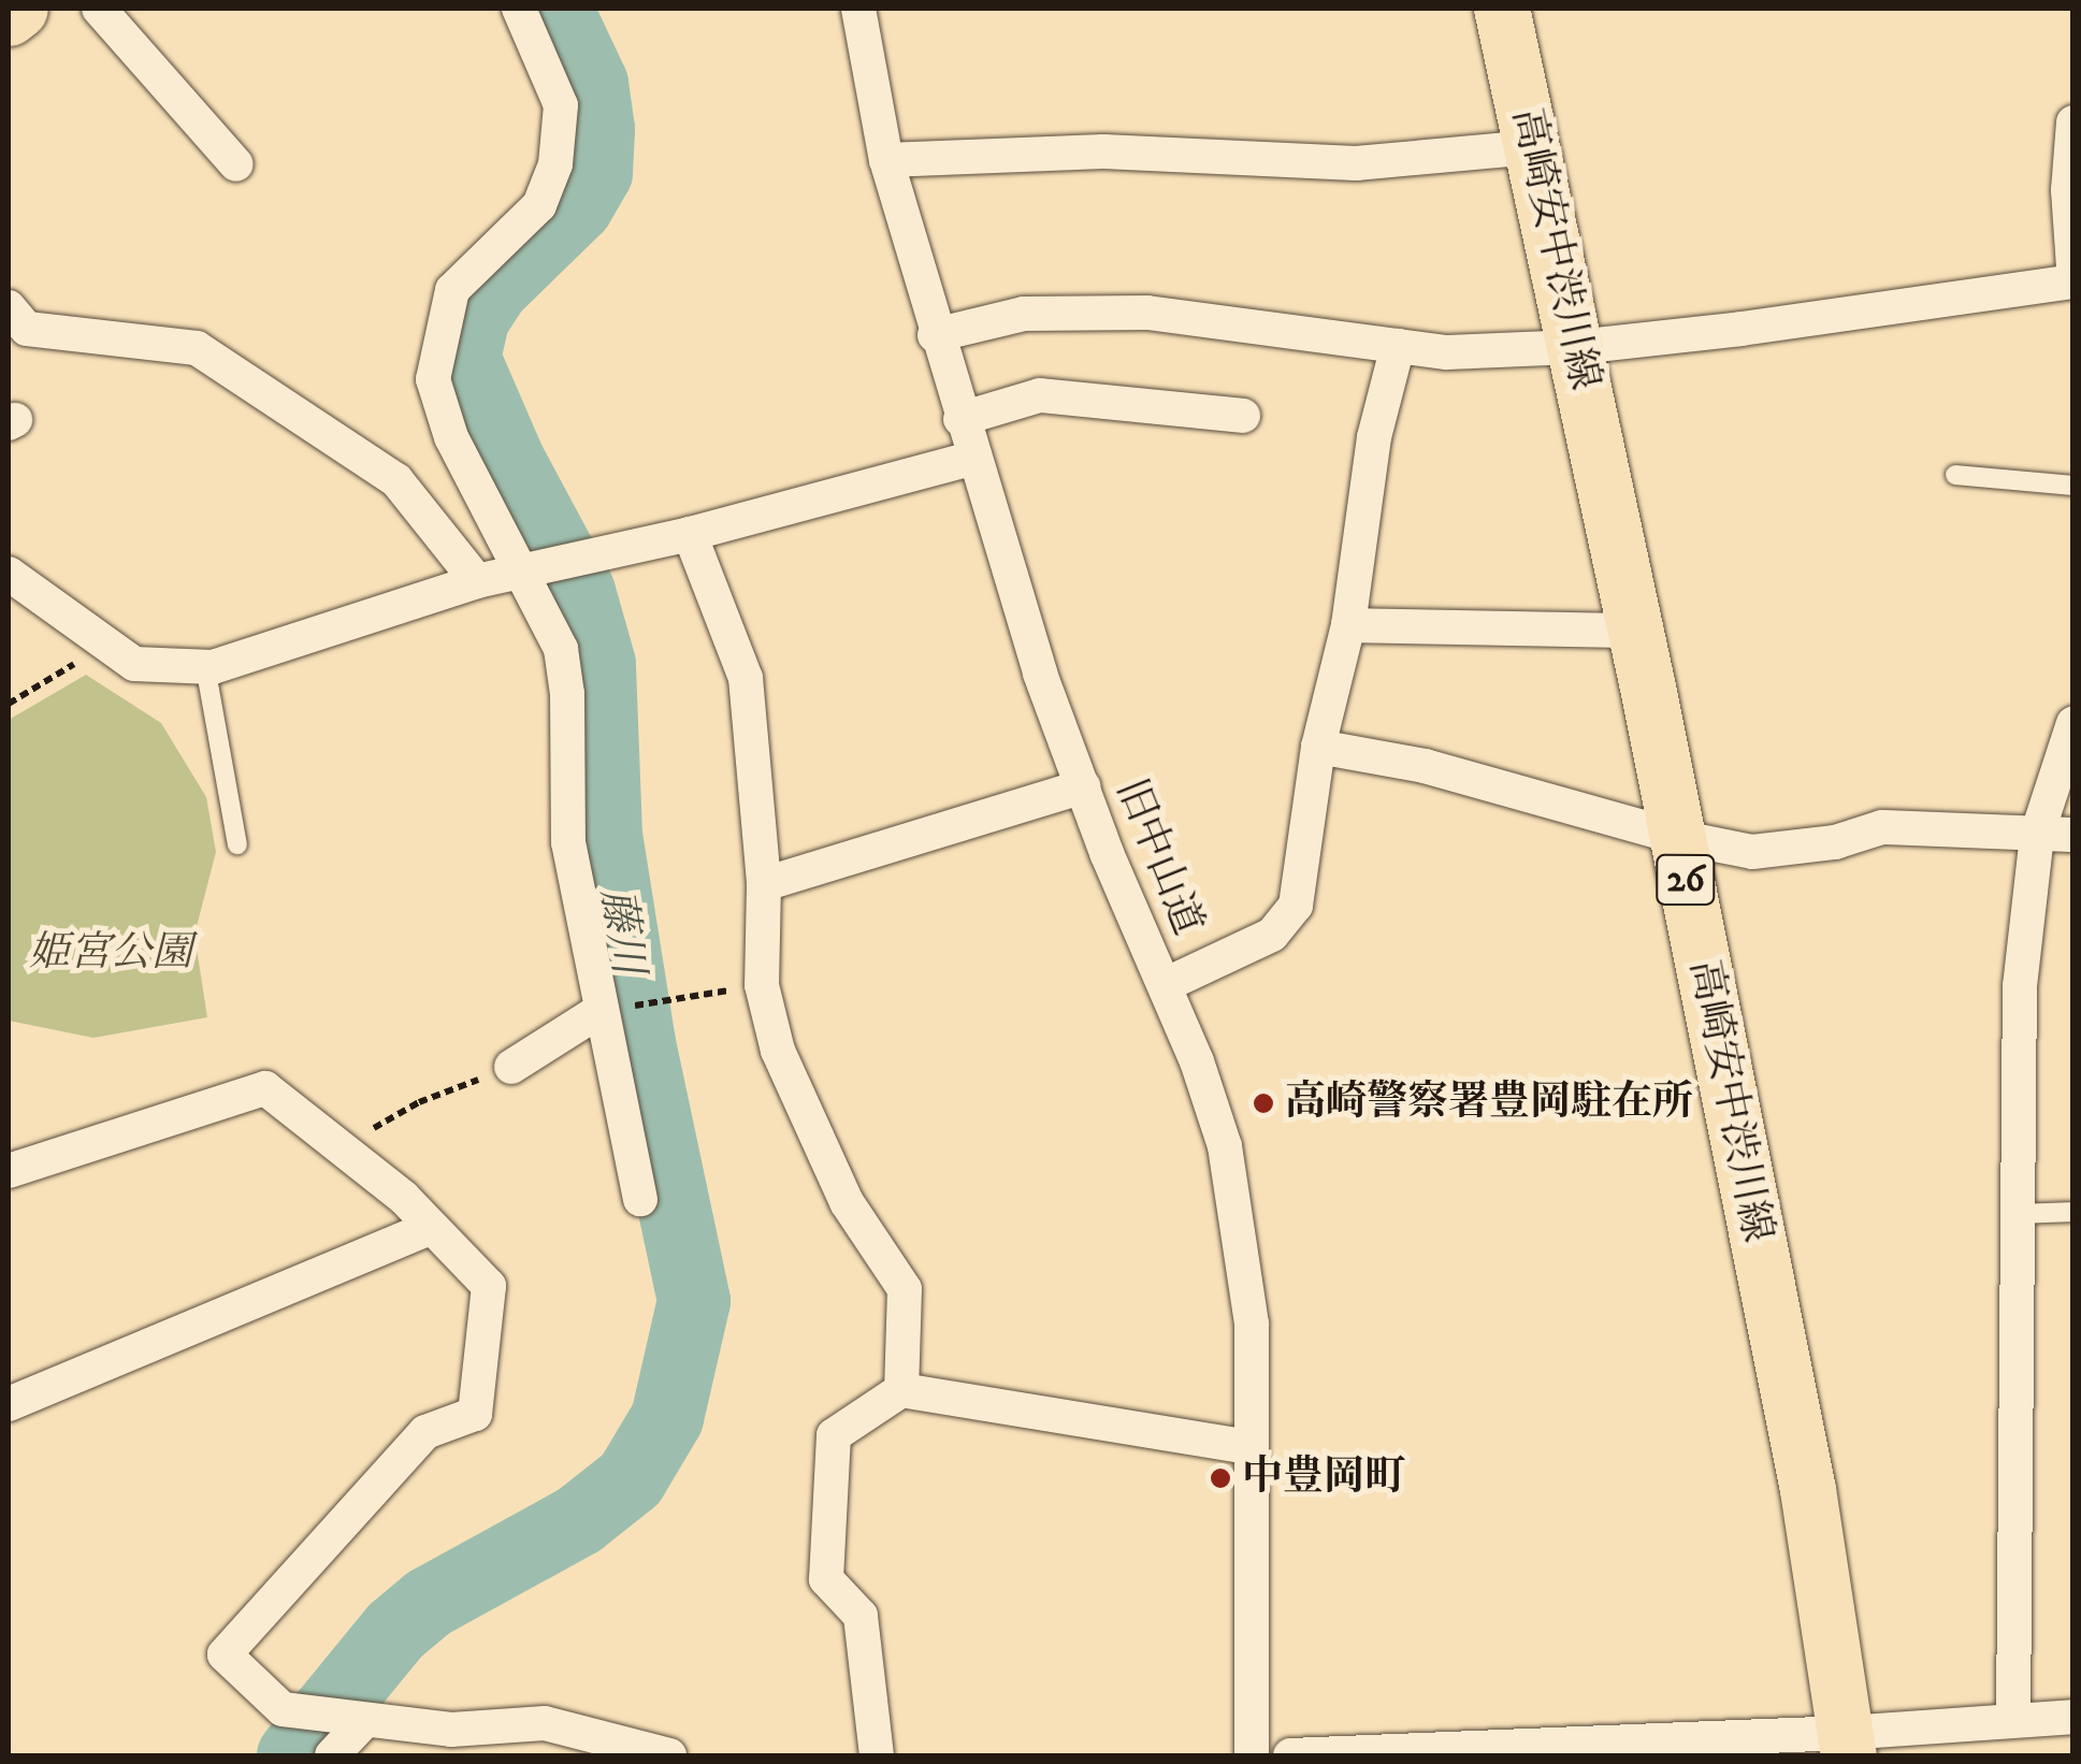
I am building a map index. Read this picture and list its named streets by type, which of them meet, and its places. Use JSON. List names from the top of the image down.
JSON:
{
  "streets": {
    "main road": ["高崎安中渋川線", "26"],
    "street": ["旧中山道"]
  },
  "water": ["藤川"],
  "parks": ["姫宮公園"],
  "places": ["高崎警察署豊岡駐在所", "中豊岡町"]
}
